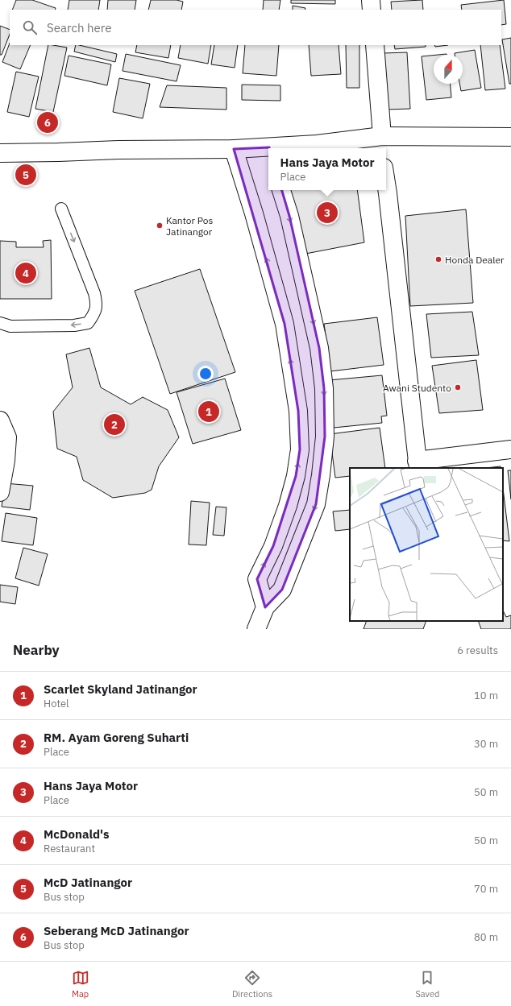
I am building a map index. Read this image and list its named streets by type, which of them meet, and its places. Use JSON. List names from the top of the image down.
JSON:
{
  "places": ["Kantor Pos Jatinangor", "Honda Dealer", "Awani Studento"],
  "north": "top",
  "page": {
    "search": "Search here",
    "pins": [
      "6",
      "5",
      "3",
      "4",
      "1",
      "2"
    ],
    "popup": ["Hans Jaya Motor", "Place"],
    "heading": ["Nearby", "6 results"],
    "list": [
      {
        "mark": "1",
        "name": "Scarlet Skyland Jatinangor",
        "note": "Hotel",
        "value": "10 m"
      },
      {
        "mark": "2",
        "name": "RM. Ayam Goreng Suharti",
        "note": "Place",
        "value": "30 m"
      },
      {
        "mark": "3",
        "name": "Hans Jaya Motor",
        "note": "Place",
        "value": "50 m"
      },
      {
        "mark": "4",
        "name": "McDonald's",
        "note": "Restaurant",
        "value": "50 m"
      },
      {
        "mark": "5",
        "name": "McD Jatinangor",
        "note": "Bus stop",
        "value": "70 m"
      },
      {
        "mark": "6",
        "name": "Seberang McD Jatinangor",
        "note": "Bus stop",
        "value": "80 m"
      }
    ],
    "nav": ["Map", "Directions", "Saved"]
  }
}
